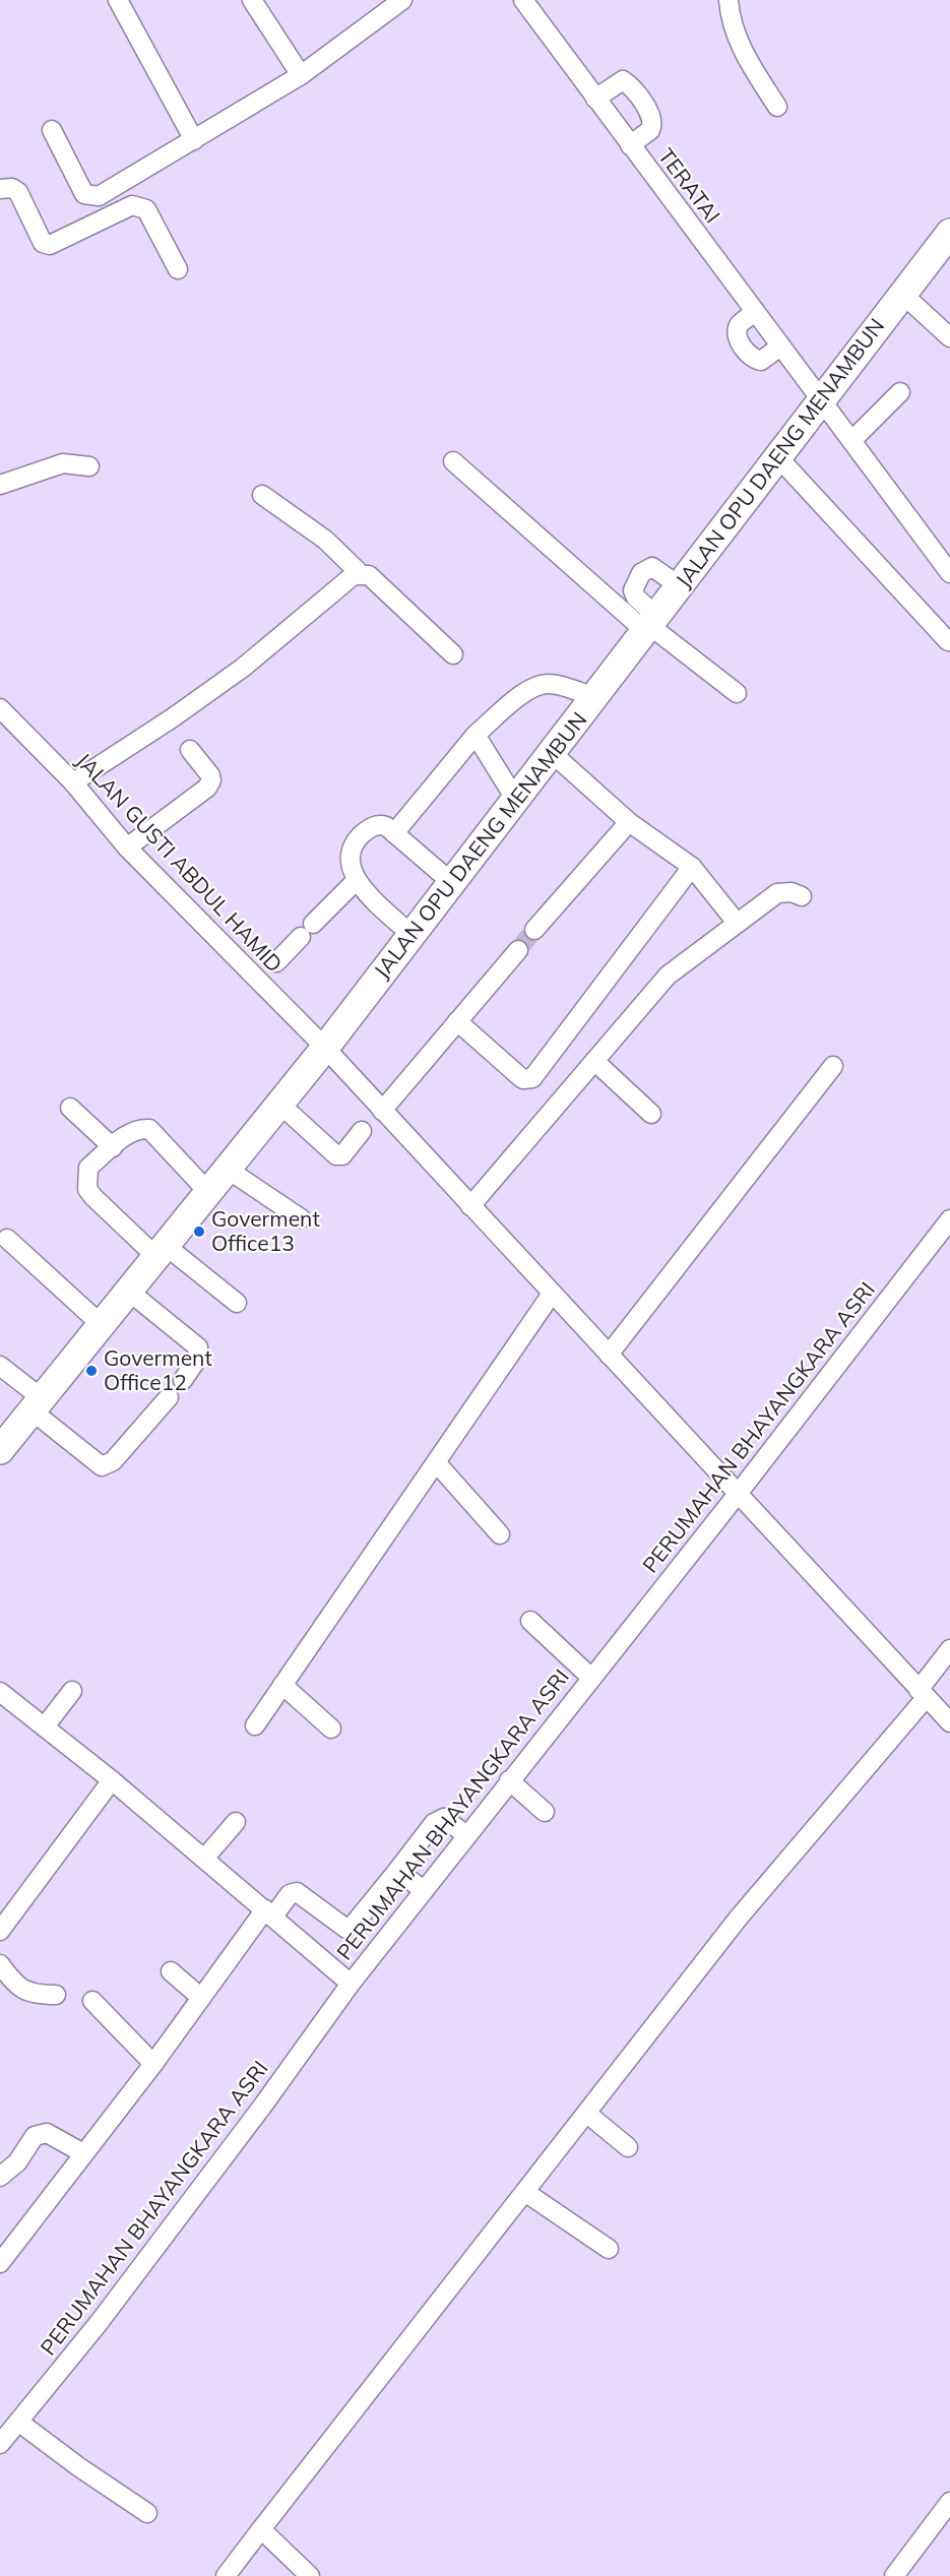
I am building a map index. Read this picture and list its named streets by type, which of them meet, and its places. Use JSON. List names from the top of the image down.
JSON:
{
  "streets": {
    "highway": ["JALAN OPU DAENG MENAMBUN"],
    "street": ["TERATAI", "JALAN GUSTI ABDUL HAMID", "PERUMAHAN BHAYANGKARA ASRI"]
  },
  "crossings": [
    ["TERATAI", "JALAN OPU DAENG MENAMBUN"],
    ["JALAN OPU DAENG MENAMBUN", "JALAN GUSTI ABDUL HAMID"],
    ["JALAN GUSTI ABDUL HAMID", "PERUMAHAN BHAYANGKARA ASRI"]
  ],
  "places": ["Goverment Office13", "Goverment Office12"]
}
